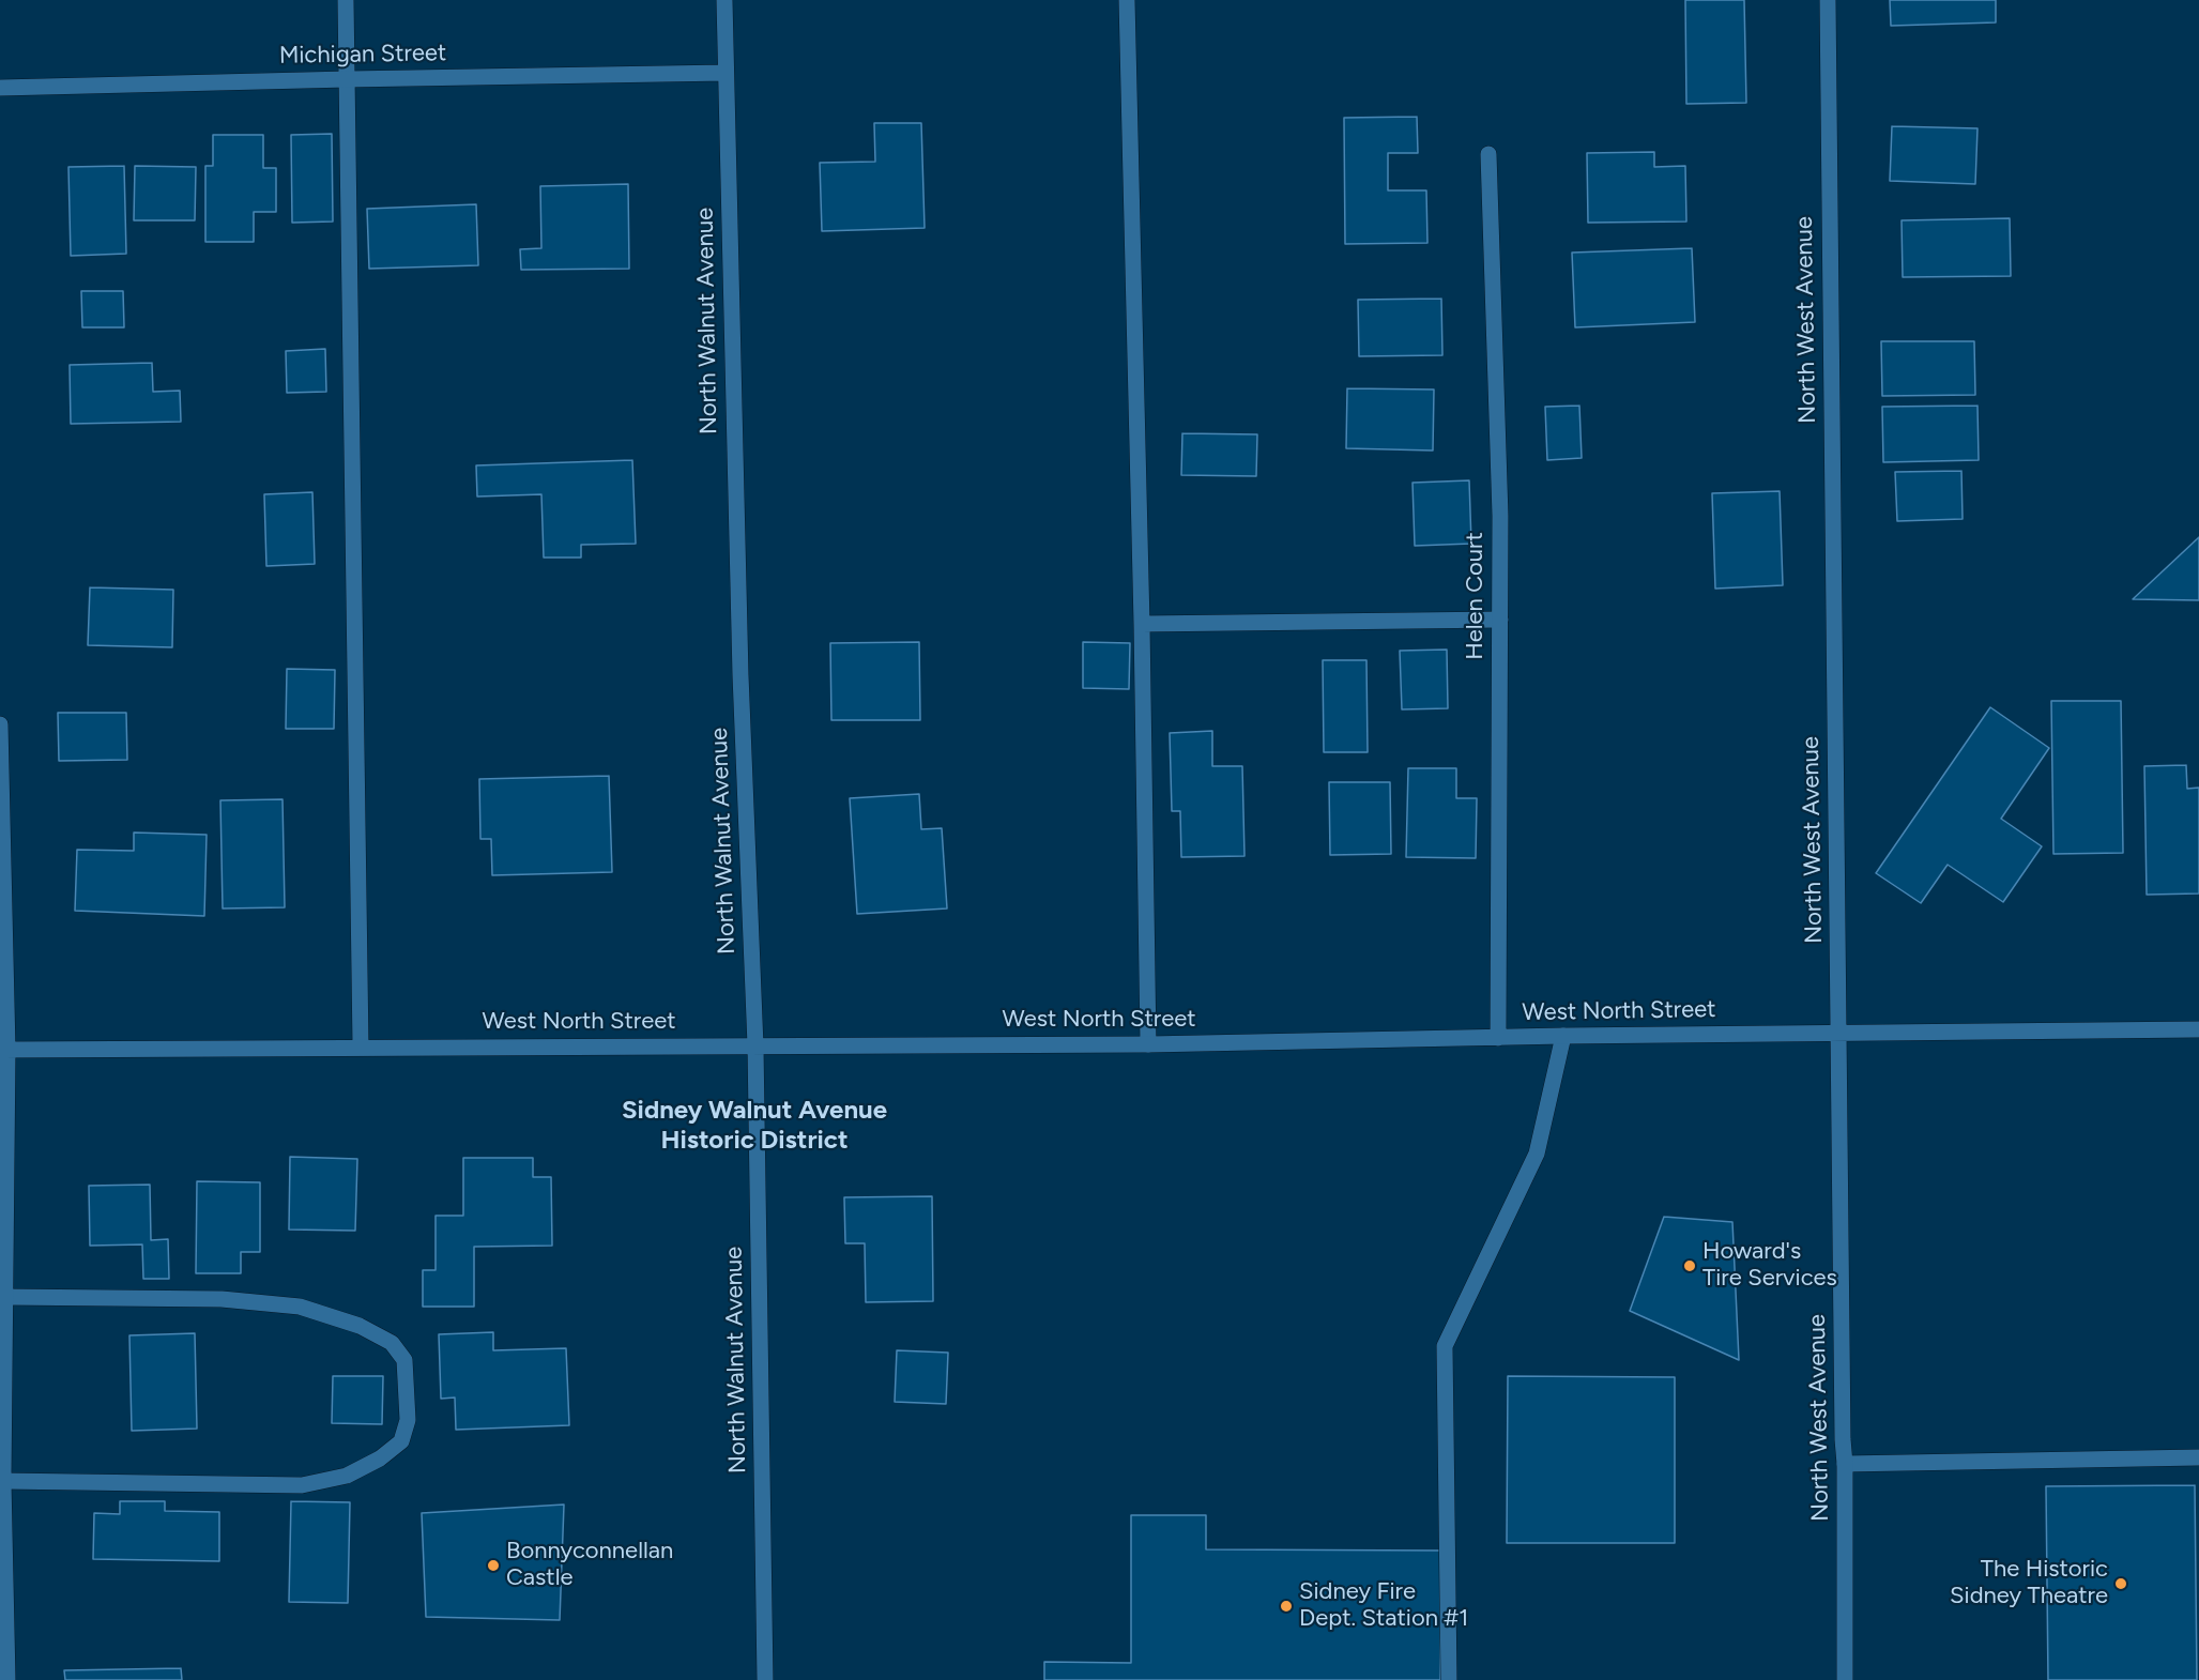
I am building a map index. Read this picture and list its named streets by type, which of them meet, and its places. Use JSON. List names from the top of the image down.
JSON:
{
  "streets": {
    "street": [
      "Michigan Street",
      "North West Avenue",
      "North Walnut Avenue",
      "Helen Court",
      "West North Street"
    ]
  },
  "crossings": [
    ["Michigan Street", "North Walnut Avenue"],
    ["North West Avenue", "West North Street"],
    ["North Walnut Avenue", "West North Street"],
    ["Helen Court", "West North Street"]
  ],
  "districts": ["Sidney Walnut Avenue Historic District"],
  "places": [
    "Howard's Tire Services",
    "Bonnyconnellan Castle",
    "The Historic Sidney Theatre",
    "Sidney Fire Dept. Station #1"
  ]
}
